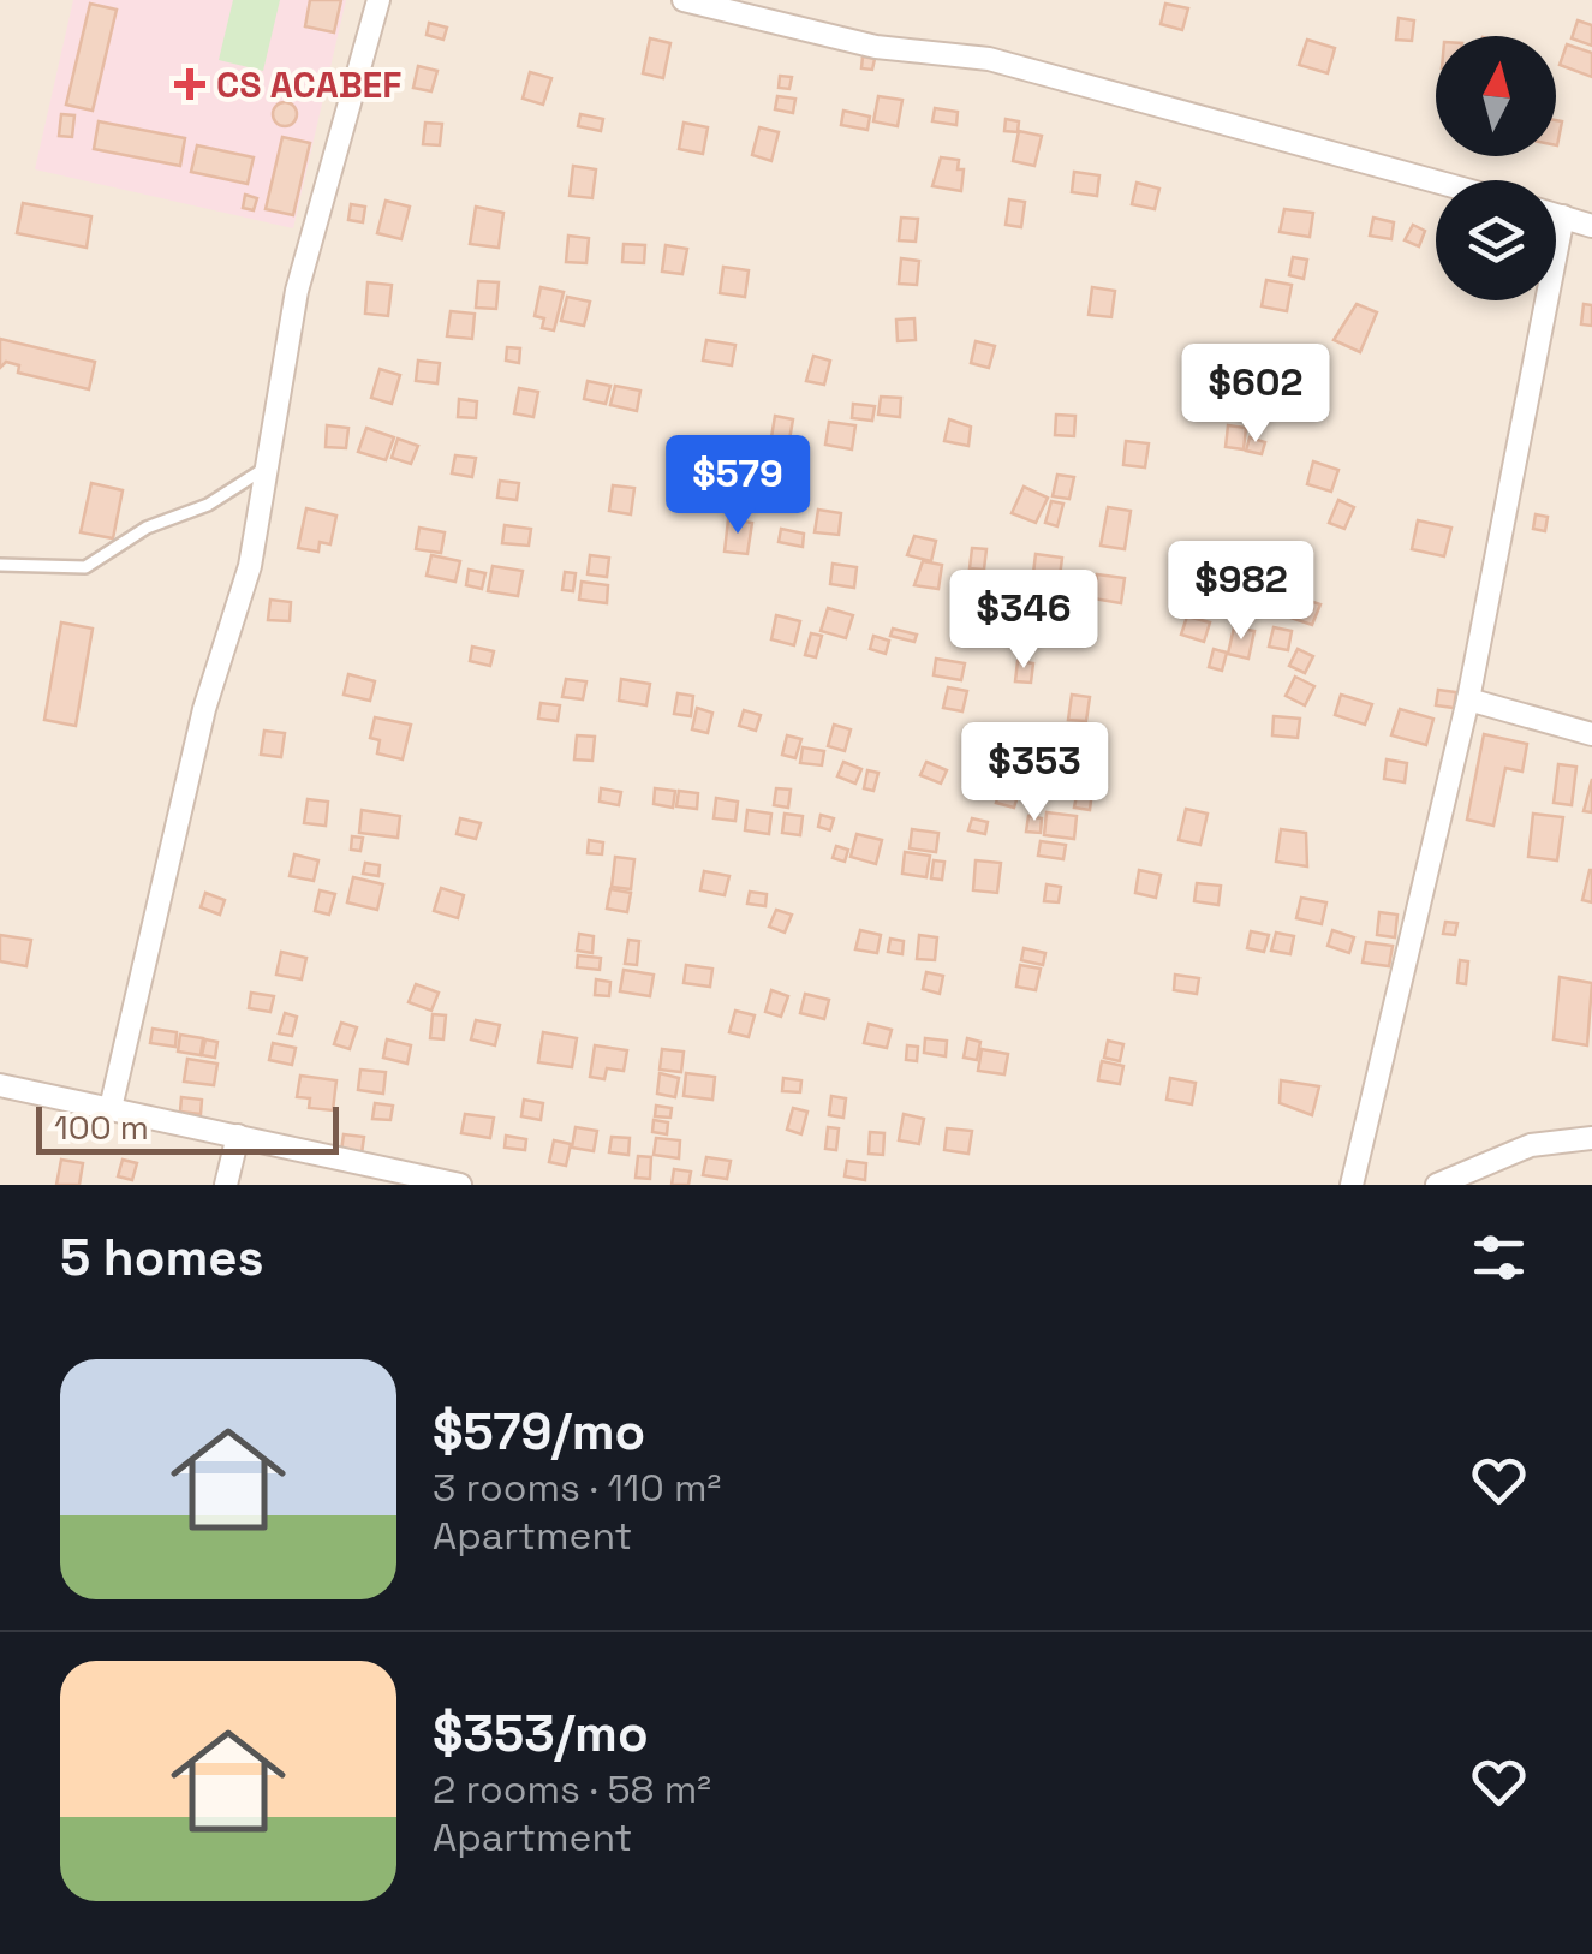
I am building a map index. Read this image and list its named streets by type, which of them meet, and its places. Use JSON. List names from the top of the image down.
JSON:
{
  "places": {
    "health": ["CS ACABEF"]
  },
  "scale_bar": "100 m",
  "north": "top",
  "page": {
    "price": [
      "$602",
      "$579",
      "$982",
      "$346",
      "$353"
    ],
    "scale": "100 m",
    "heading": "5 homes",
    "list": [
      {
        "name": "$579/mo",
        "note": "3 rooms · 110 m² · Apartment"
      },
      {
        "name": "$353/mo",
        "note": "2 rooms · 58 m² · Apartment"
      }
    ]
  }
}
